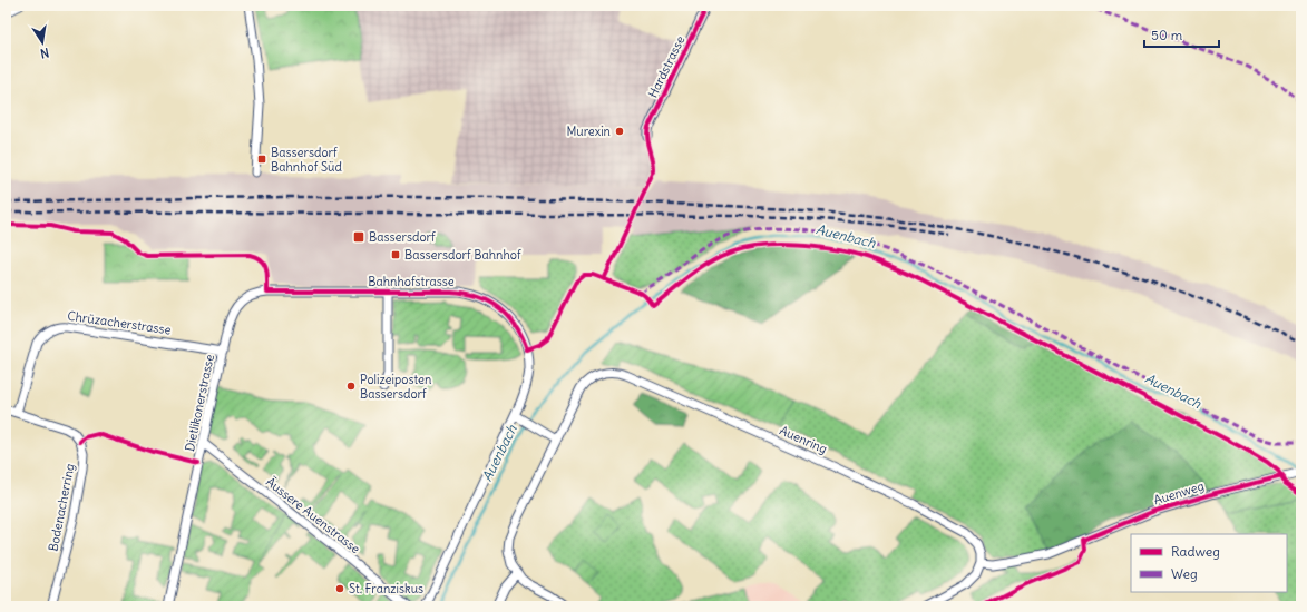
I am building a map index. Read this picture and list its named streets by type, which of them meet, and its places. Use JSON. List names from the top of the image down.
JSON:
{
  "streets": {
    "street": [
      "Hardstrasse",
      "Bahnhofstrasse",
      "Chrüzacherstrasse",
      "Dietlikonerstrasse",
      "Auenring",
      "Auenweg",
      "Bodenacherring",
      "Äussere Auenstrasse"
    ]
  },
  "crossings": [
    ["Bahnhofstrasse", "Dietlikonerstrasse"],
    ["Chrüzacherstrasse", "Dietlikonerstrasse"],
    ["Chrüzacherstrasse", "Bodenacherring"],
    ["Dietlikonerstrasse", "Äussere Auenstrasse"],
    ["Auenring", "Auenweg"]
  ],
  "water": ["Auenbach"],
  "places": {
    "other": ["Murexin", "Polizeiposten Bassersdorf", "St. Franziskus"],
    "transit": ["Bassersdorf Bahnhof Süd", "Bassersdorf", "Bassersdorf Bahnhof"]
  },
  "legend": ["Radweg", "Weg"],
  "scale_bar": "50 m",
  "north": "bottom"
}
